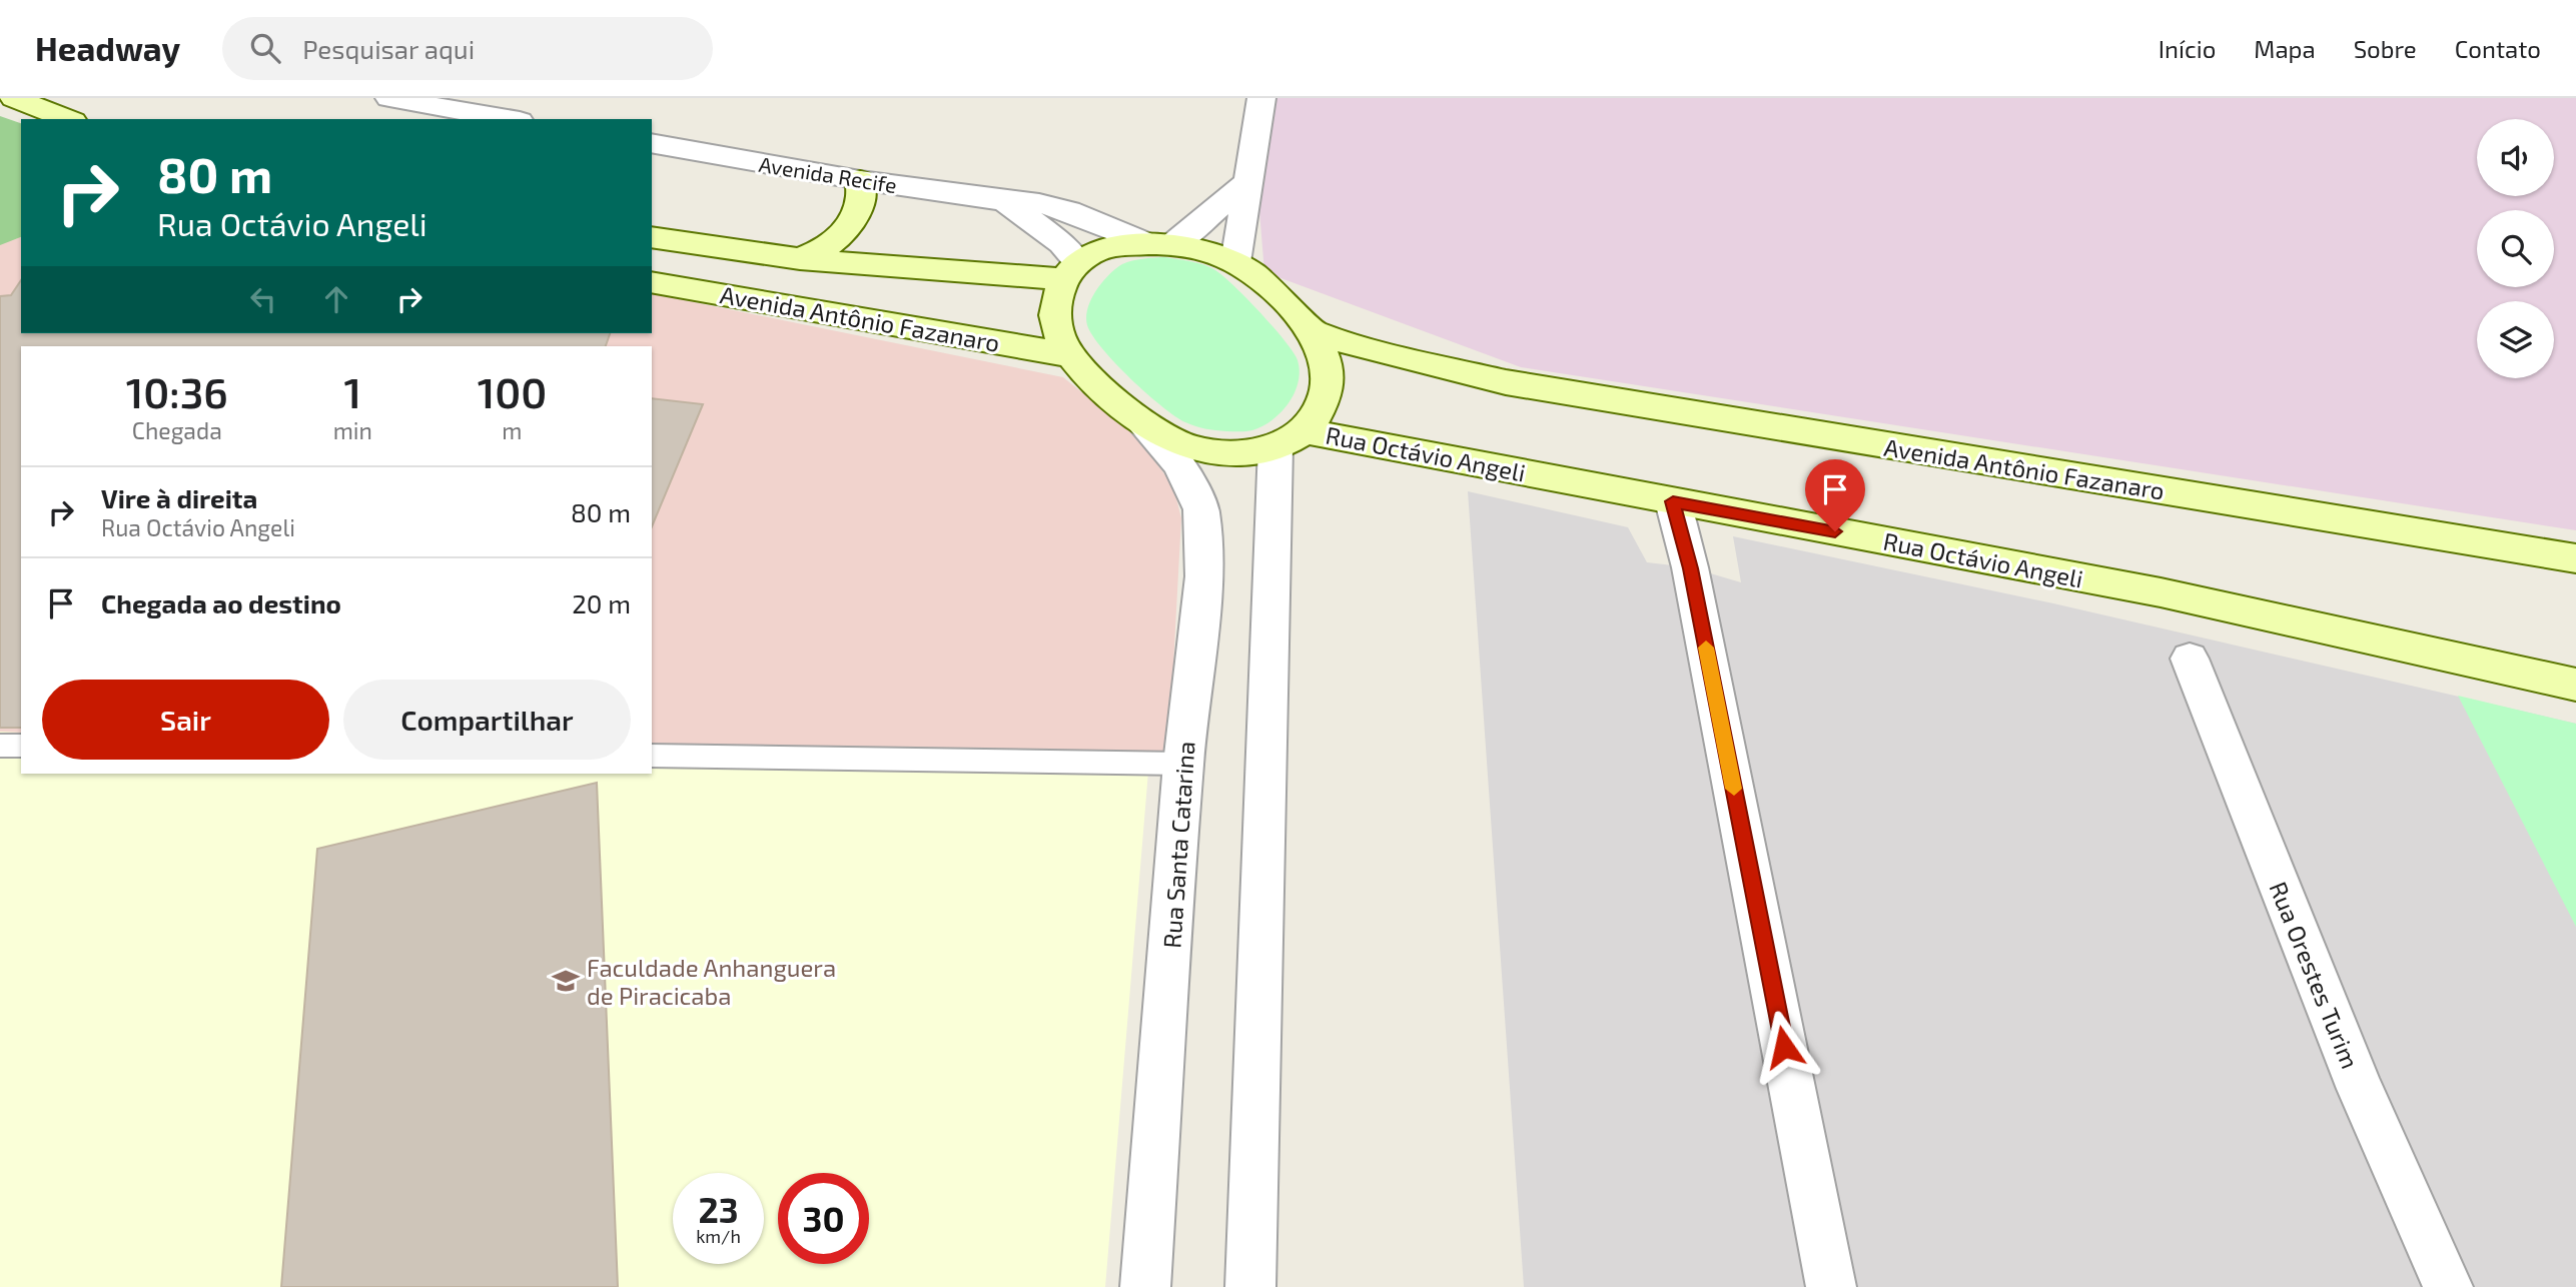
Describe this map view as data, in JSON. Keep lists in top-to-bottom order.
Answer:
{
  "streets": {
    "main road": ["Avenida Antônio Fazanaro", "Rua Octávio Angeli"],
    "street": ["Avenida Recife", "Rua Santa Catarina", "Rua Orestes Turim"]
  },
  "crossings": [
    ["Avenida Recife", "Avenida Antônio Fazanaro"],
    ["Avenida Recife", "Rua Octávio Angeli"],
    ["Avenida Recife", "Rua Santa Catarina"],
    ["Avenida Antônio Fazanaro", "Rua Octávio Angeli"],
    ["Avenida Antônio Fazanaro", "Rua Santa Catarina"],
    ["Rua Octávio Angeli", "Rua Santa Catarina"]
  ],
  "places": {
    "school or university": ["Faculdade Anhanguera de Piracicaba"]
  },
  "page": {
    "header": "Headway",
    "search": "Pesquisar aqui",
    "nav": [
      "Início",
      "Mapa",
      "Sobre",
      "Contato"
    ],
    "turn": ["80 m", "Rua Octávio Angeli"],
    "eta": [
      "10:36",
      "Chegada",
      "1",
      "min",
      "100",
      "m"
    ],
    "list": [
      {
        "name": "Vire à direita",
        "note": "Rua Octávio Angeli",
        "value": "80 m"
      },
      {
        "name": "Chegada ao destino",
        "value": "20 m"
      }
    ],
    "buttons": ["Sair", "Compartilhar"],
    "speed": "23 km/h",
    "limit": "30"
  }
}
